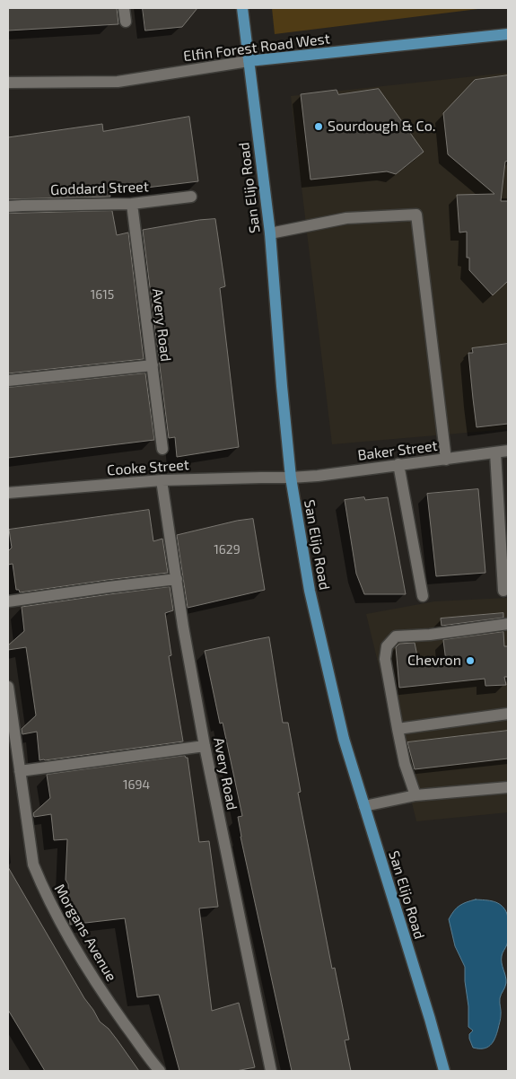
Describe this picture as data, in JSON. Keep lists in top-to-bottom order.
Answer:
{
  "streets": {
    "main road": ["Elfin Forest Road West", "San Elijo Road"],
    "street": [
      "Goddard Street",
      "Avery Road",
      "Baker Street",
      "Cooke Street",
      "Morgans Avenue"
    ]
  },
  "crossings": [
    ["Elfin Forest Road West", "San Elijo Road"],
    ["San Elijo Road", "Baker Street"],
    ["San Elijo Road", "Cooke Street"],
    ["Goddard Street", "Avery Road"],
    ["Avery Road", "Cooke Street"],
    ["Baker Street", "Cooke Street"]
  ],
  "places": ["Sourdough & Co.", "Chevron"],
  "house_numbers": ["1615", "1629", "1694"]
}
